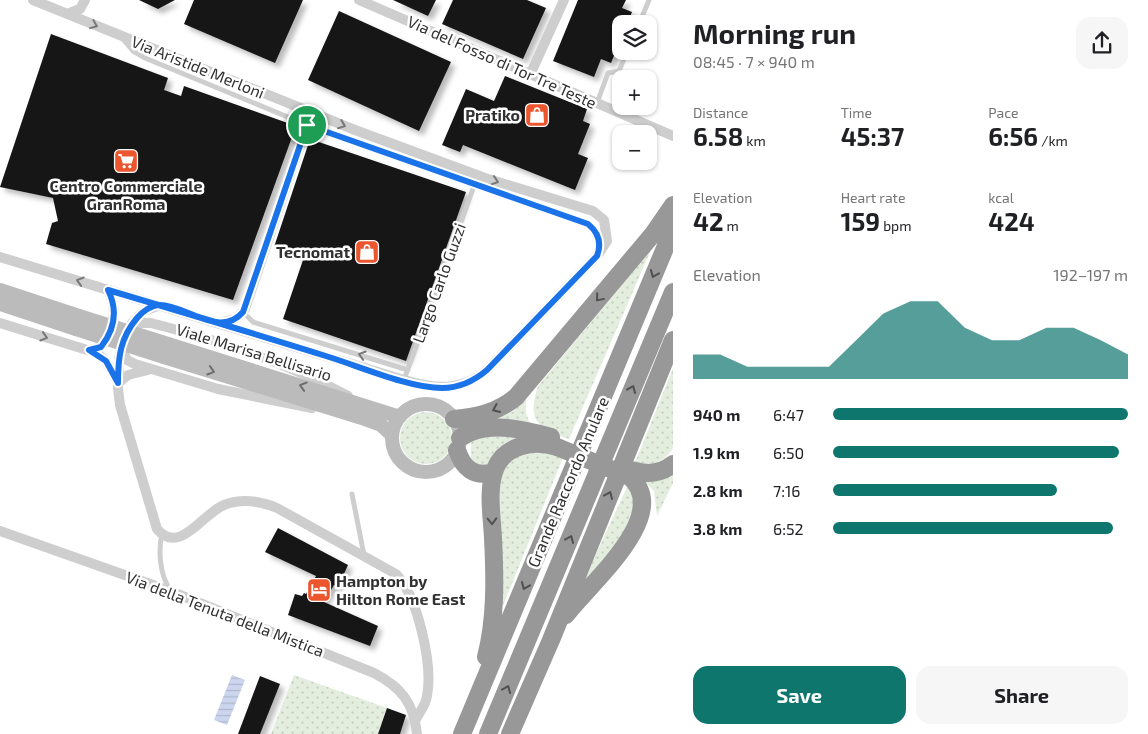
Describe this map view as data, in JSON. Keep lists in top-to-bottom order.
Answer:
{
  "streets": {
    "highway": ["Grande Raccordo Anulare"],
    "main road": ["Viale Marisa Bellisario"],
    "street": ["Via del Fosso di Tor Tre Teste", "Via Aristide Merloni", "Via della Tenuta della Mistica"],
    "lane": ["Largo Carlo Guzzi"]
  },
  "crossings": [
    ["Via Aristide Merloni", "Largo Carlo Guzzi"]
  ],
  "places": {
    "shop": ["Pratiko", "Tecnomat"],
    "supermarket": ["Centro Commerciale GranRoma"],
    "hotel": ["Hampton by Hilton Rome East"]
  },
  "page": {
    "heading": ["Morning run", "08:45 · 7 × 940 m"],
    "map_buttons": ["+", "−"],
    "stats": [
      ["Distance", "6.58 km"],
      ["Time", "45:37"],
      ["Pace", "6:56 /km"],
      ["Elevation", "42 m"],
      ["Heart rate", "159 bpm"],
      ["kcal", "424"]
    ],
    "chart": ["Elevation", "192–197 m"],
    "list": [
      {
        "name": "940 m",
        "note": "6:47"
      },
      {
        "name": "1.9 km",
        "note": "6:50"
      },
      {
        "name": "2.8 km",
        "note": "7:16"
      },
      {
        "name": "3.8 km",
        "note": "6:52"
      }
    ],
    "buttons": ["Save", "Share"]
  }
}
